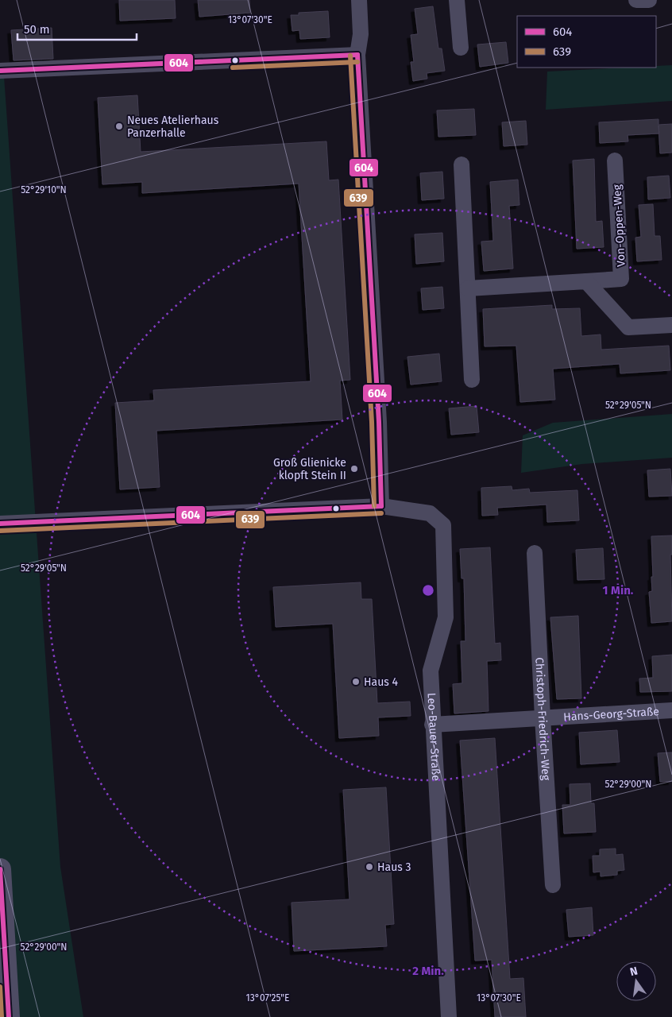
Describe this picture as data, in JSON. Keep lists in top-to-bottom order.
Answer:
{
  "streets": {
    "street": [
      "Von-Oppen-Weg",
      "Hans-Georg-Straße",
      "Christoph-Friedrich-Weg",
      "Leo-Bauer-Straße"
    ]
  },
  "crossings": [
    ["Hans-Georg-Straße", "Christoph-Friedrich-Weg"],
    ["Hans-Georg-Straße", "Leo-Bauer-Straße"]
  ],
  "places": [
    "Neues Atelierhaus Panzerhalle",
    "Groß Glienicke klopft Stein II",
    "Haus 4",
    "Haus 3"
  ],
  "lines": ["transit line 604", "transit line 639"],
  "legend": ["604", "639"],
  "scale_bar": "50 m",
  "north": "top",
  "coordinates": [
    "13°07'30\"E",
    "52°29'10\"N",
    "52°29'05\"N",
    "52°29'00\"N",
    "13°07'25\"E"
  ],
  "rings": ["1 Min.", "2 Min."]
}
